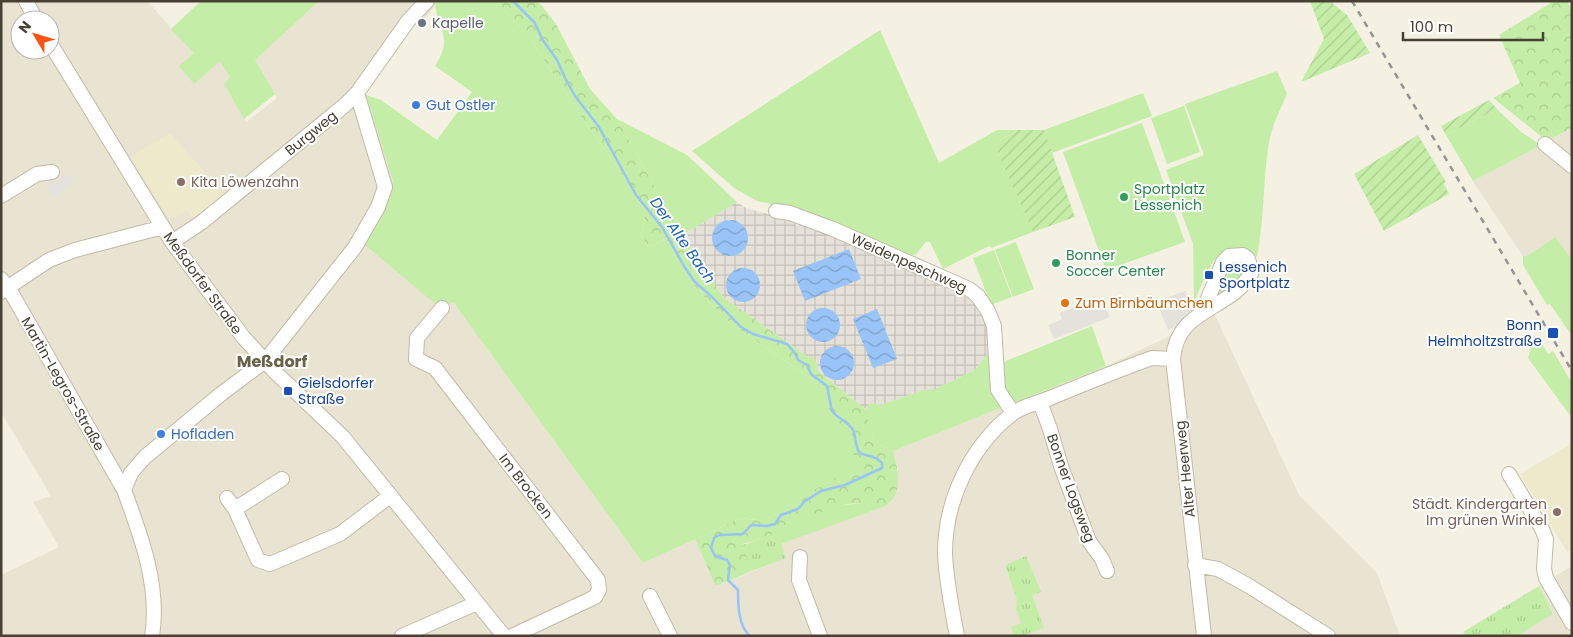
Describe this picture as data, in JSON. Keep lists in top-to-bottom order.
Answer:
{
  "streets": {
    "street": [
      "Burgweg",
      "Weidenpeschweg",
      "Meßdorfer Straße",
      "Martin-Legros-Straße",
      "Alter Heerweg",
      "Im Brocken",
      "Bonner Logsweg"
    ]
  },
  "crossings": [
    ["Burgweg", "Meßdorfer Straße"]
  ],
  "districts": ["Meßdorf"],
  "water": ["Der Alte Bach"],
  "places": {
    "other": [
      "Kapelle",
      "Gut Ostler",
      "Kita Löwenzahn",
      "Sportplatz Lessenich",
      "Bonner Soccer Center",
      "Zum Birnbäumchen",
      "Hofladen",
      "Städt. Kindergarten Im grünen Winkel"
    ],
    "transit": ["Lessenich Sportplatz", "Bonn Helmholtzstraße", "Gielsdorfer Straße"]
  },
  "scale_bar": "100 m",
  "north": "top left"
}
